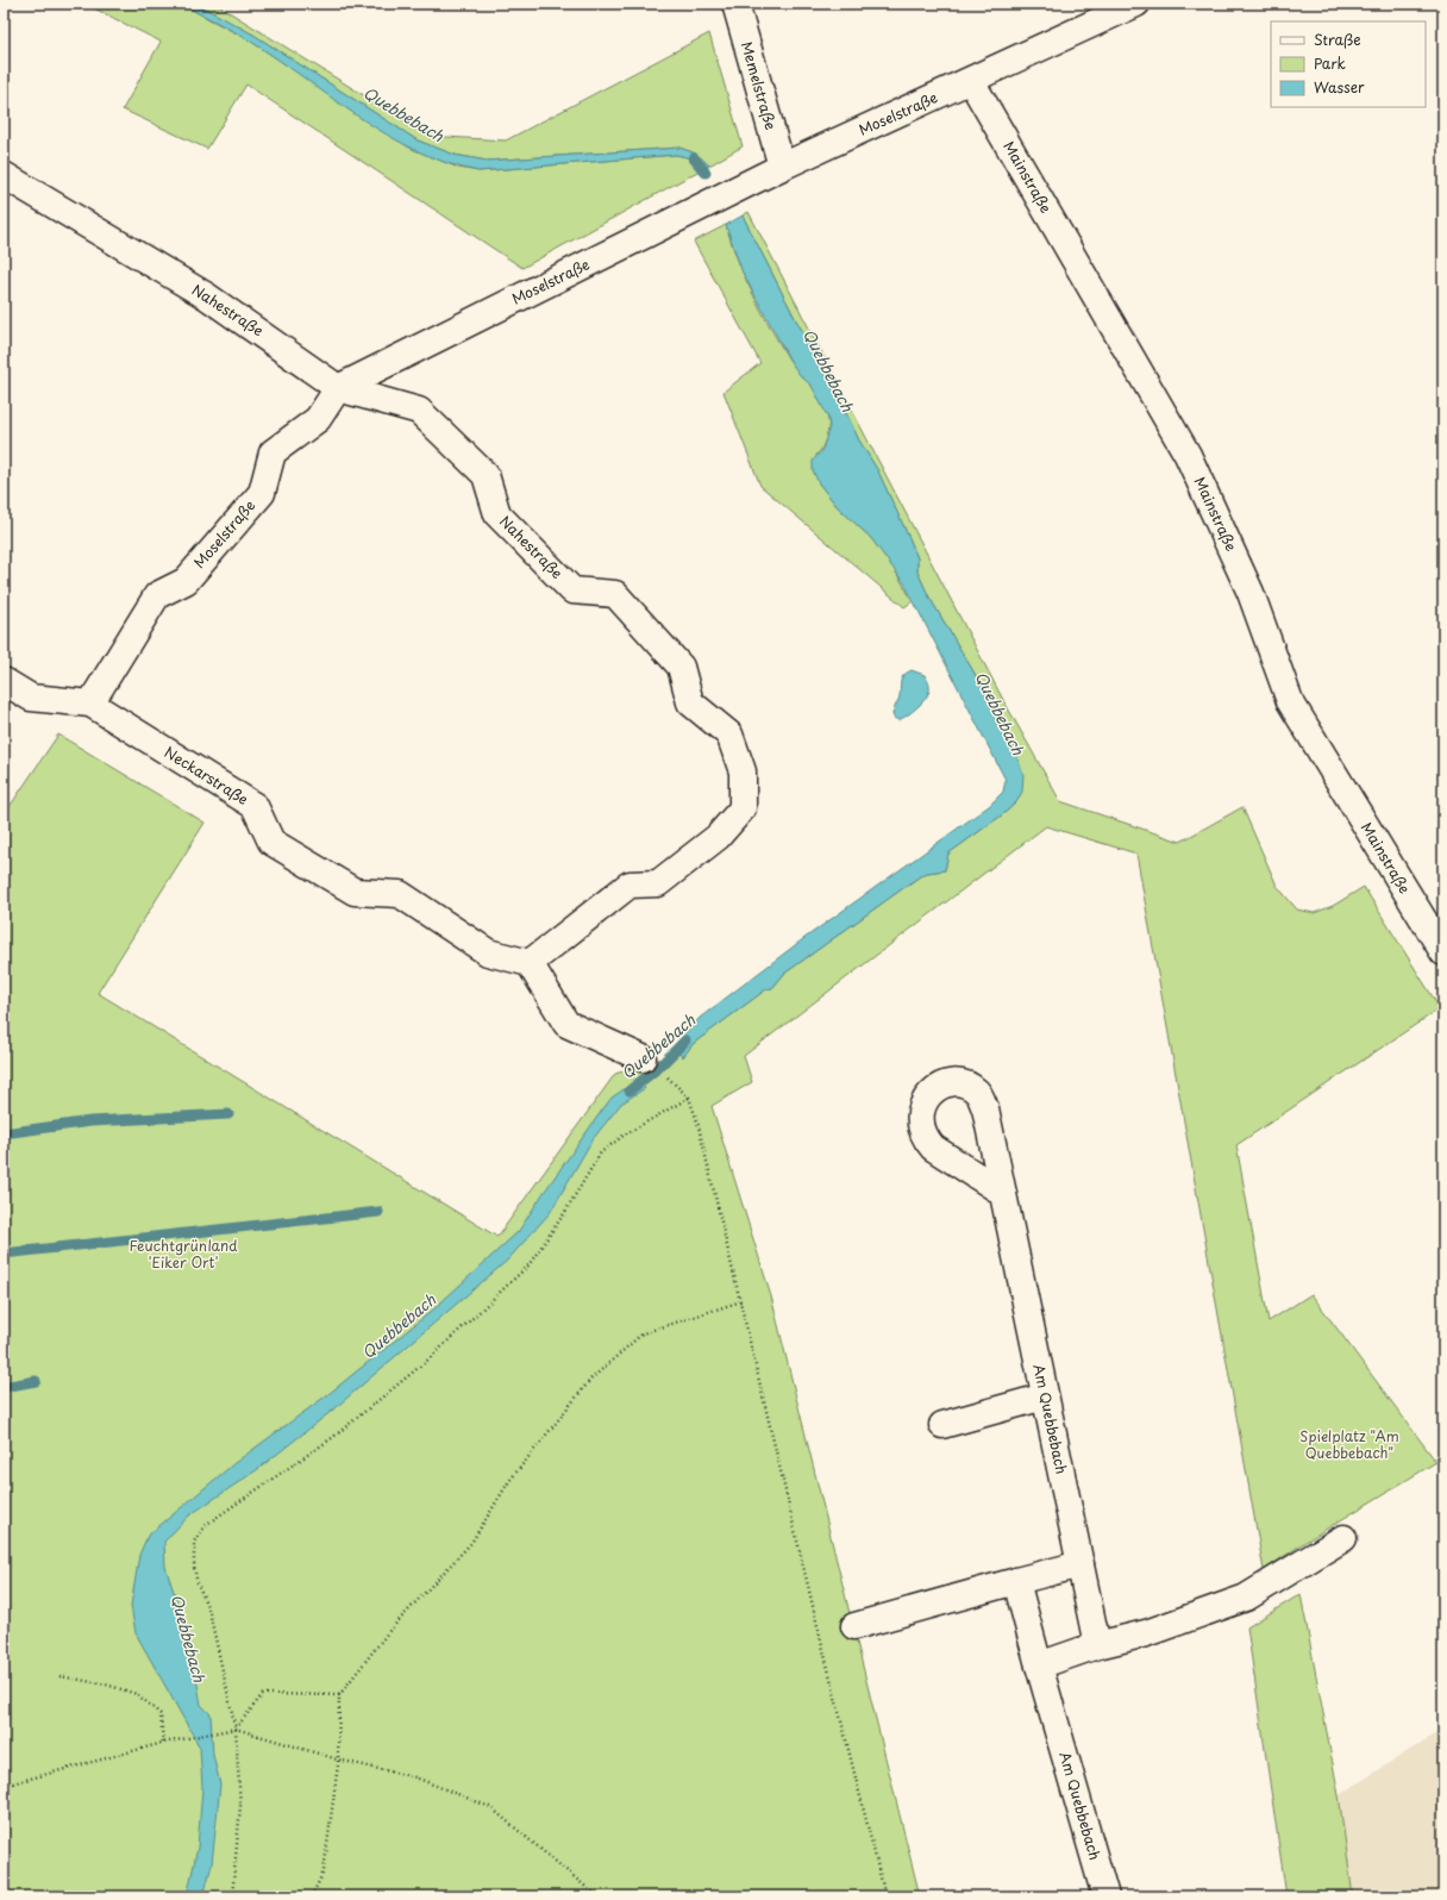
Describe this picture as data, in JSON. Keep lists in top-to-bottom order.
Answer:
{
  "streets": {
    "street": [
      "Memelstraße",
      "Moselstraße",
      "Mainstraße",
      "Nahestraße",
      "Neckarstraße",
      "Am Quebbebach"
    ]
  },
  "crossings": [
    ["Memelstraße", "Moselstraße"],
    ["Moselstraße", "Mainstraße"],
    ["Moselstraße", "Nahestraße"],
    ["Moselstraße", "Neckarstraße"],
    ["Nahestraße", "Neckarstraße"]
  ],
  "water": ["Quebbebach"],
  "parks": ["Feuchtgrünland 'Eiker Ort'", "Spielplatz \"Am Quebbebach\""],
  "legend": ["Straße", "Park", "Wasser"]
}
